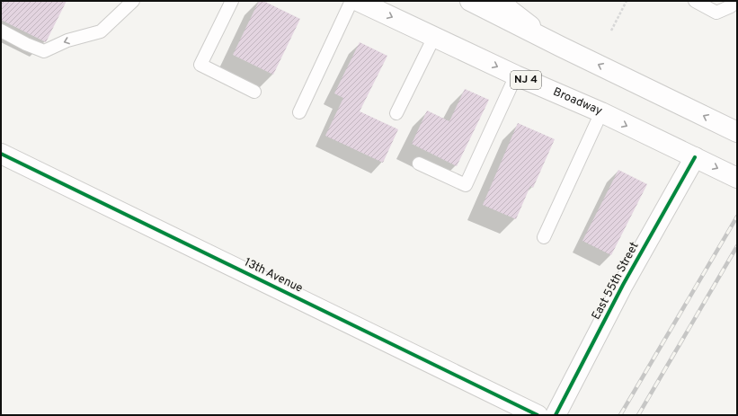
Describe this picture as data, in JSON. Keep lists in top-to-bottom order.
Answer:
{
  "streets": {
    "street": [
      "NJ 4",
      "Broadway",
      "13th Avenue",
      "East 55th Street"
    ]
  },
  "crossings": [
    ["Broadway", "East 55th Street"]
  ]
}
